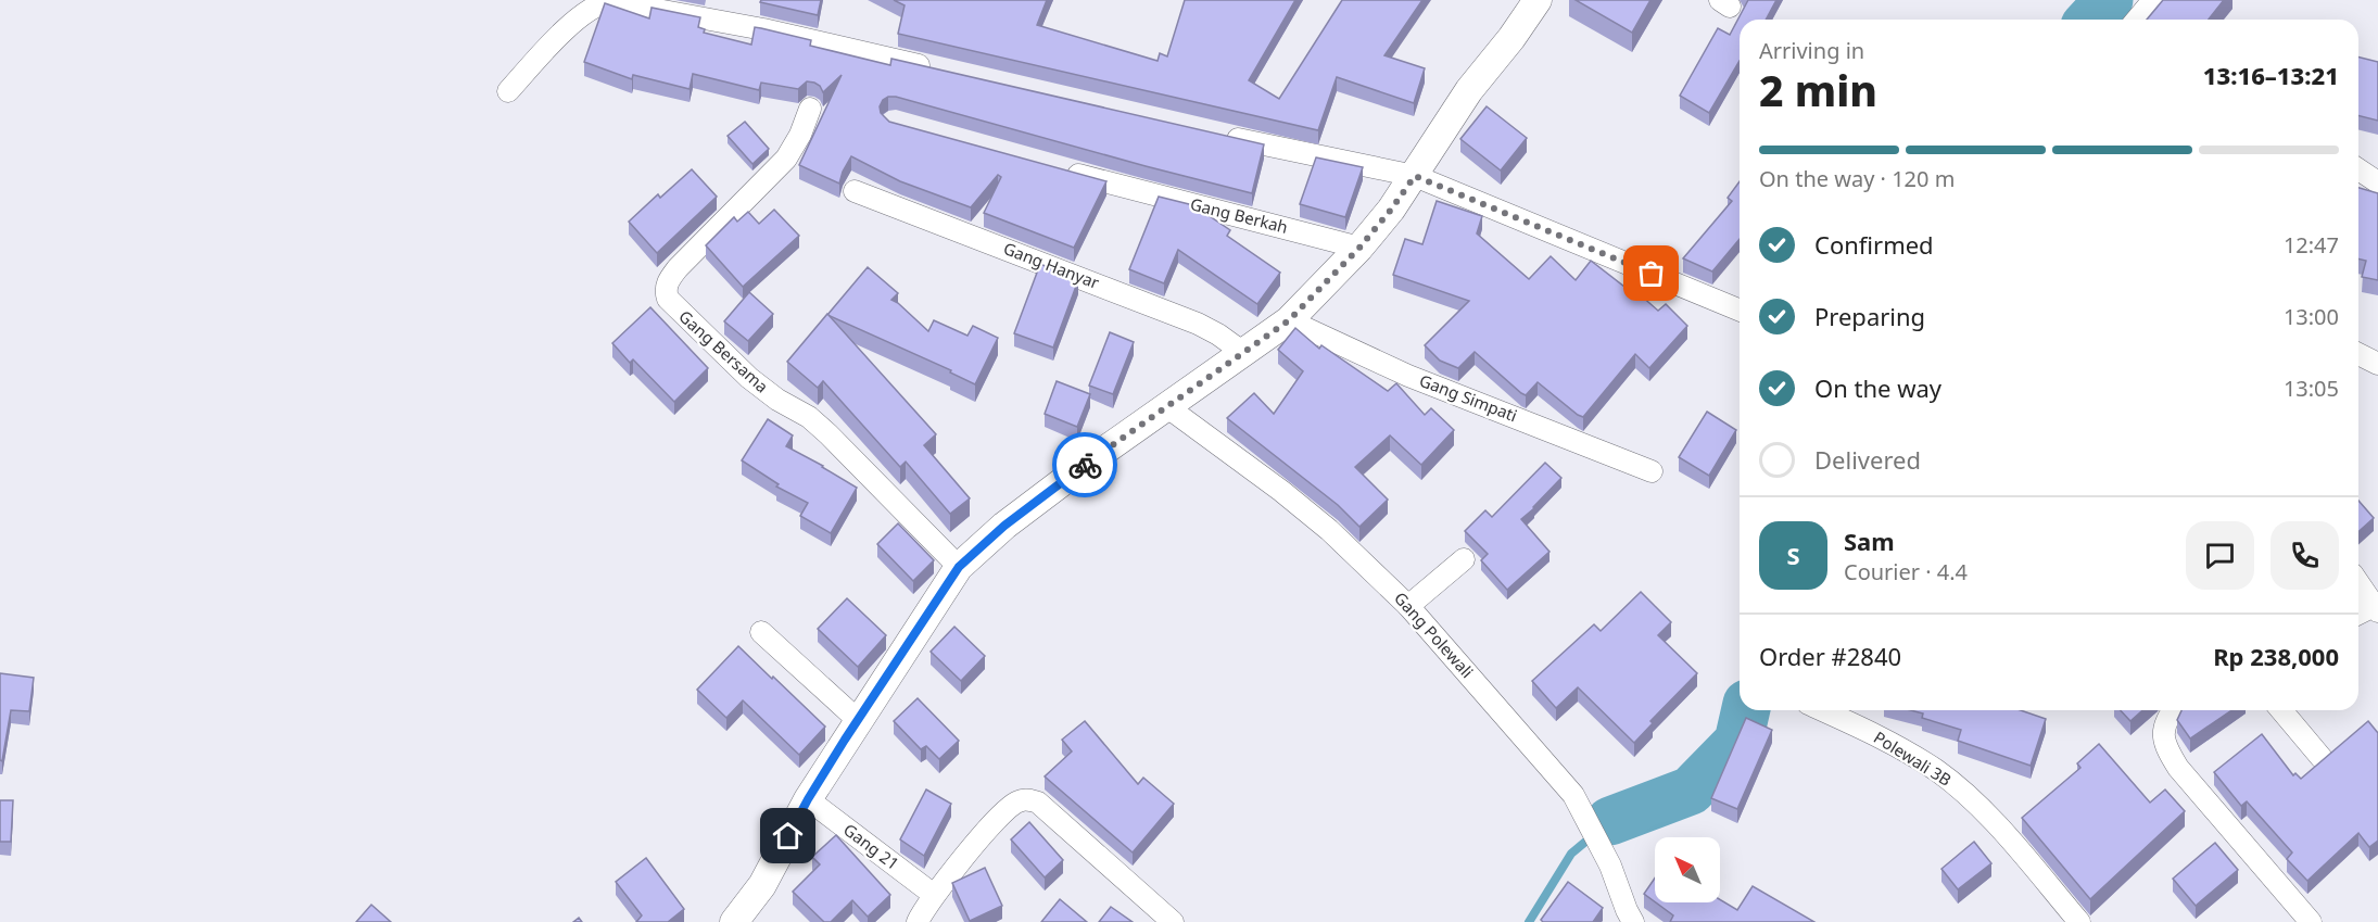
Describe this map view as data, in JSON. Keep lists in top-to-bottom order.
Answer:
{
  "streets": {
    "street": [
      "Gang Berkah",
      "Gang Hanyar",
      "Gang Bersama",
      "Gang Simpati",
      "Gang Polewali",
      "Polewali 3B",
      "Gang 21"
    ]
  },
  "north": "top left",
  "page": {
    "heading": ["2 min", "Arriving in", "13:16–13:21"],
    "panel": [
      "Sam",
      "Courier · 4.4",
      "Order #2840",
      "Rp 238,000"
    ],
    "bar": "On the way · 120 m",
    "list": [
      ["Confirmed", "12:47"],
      ["Preparing", "13:00"],
      ["On the way", "13:05"],
      "Delivered"
    ],
    "round": "S"
  }
}
